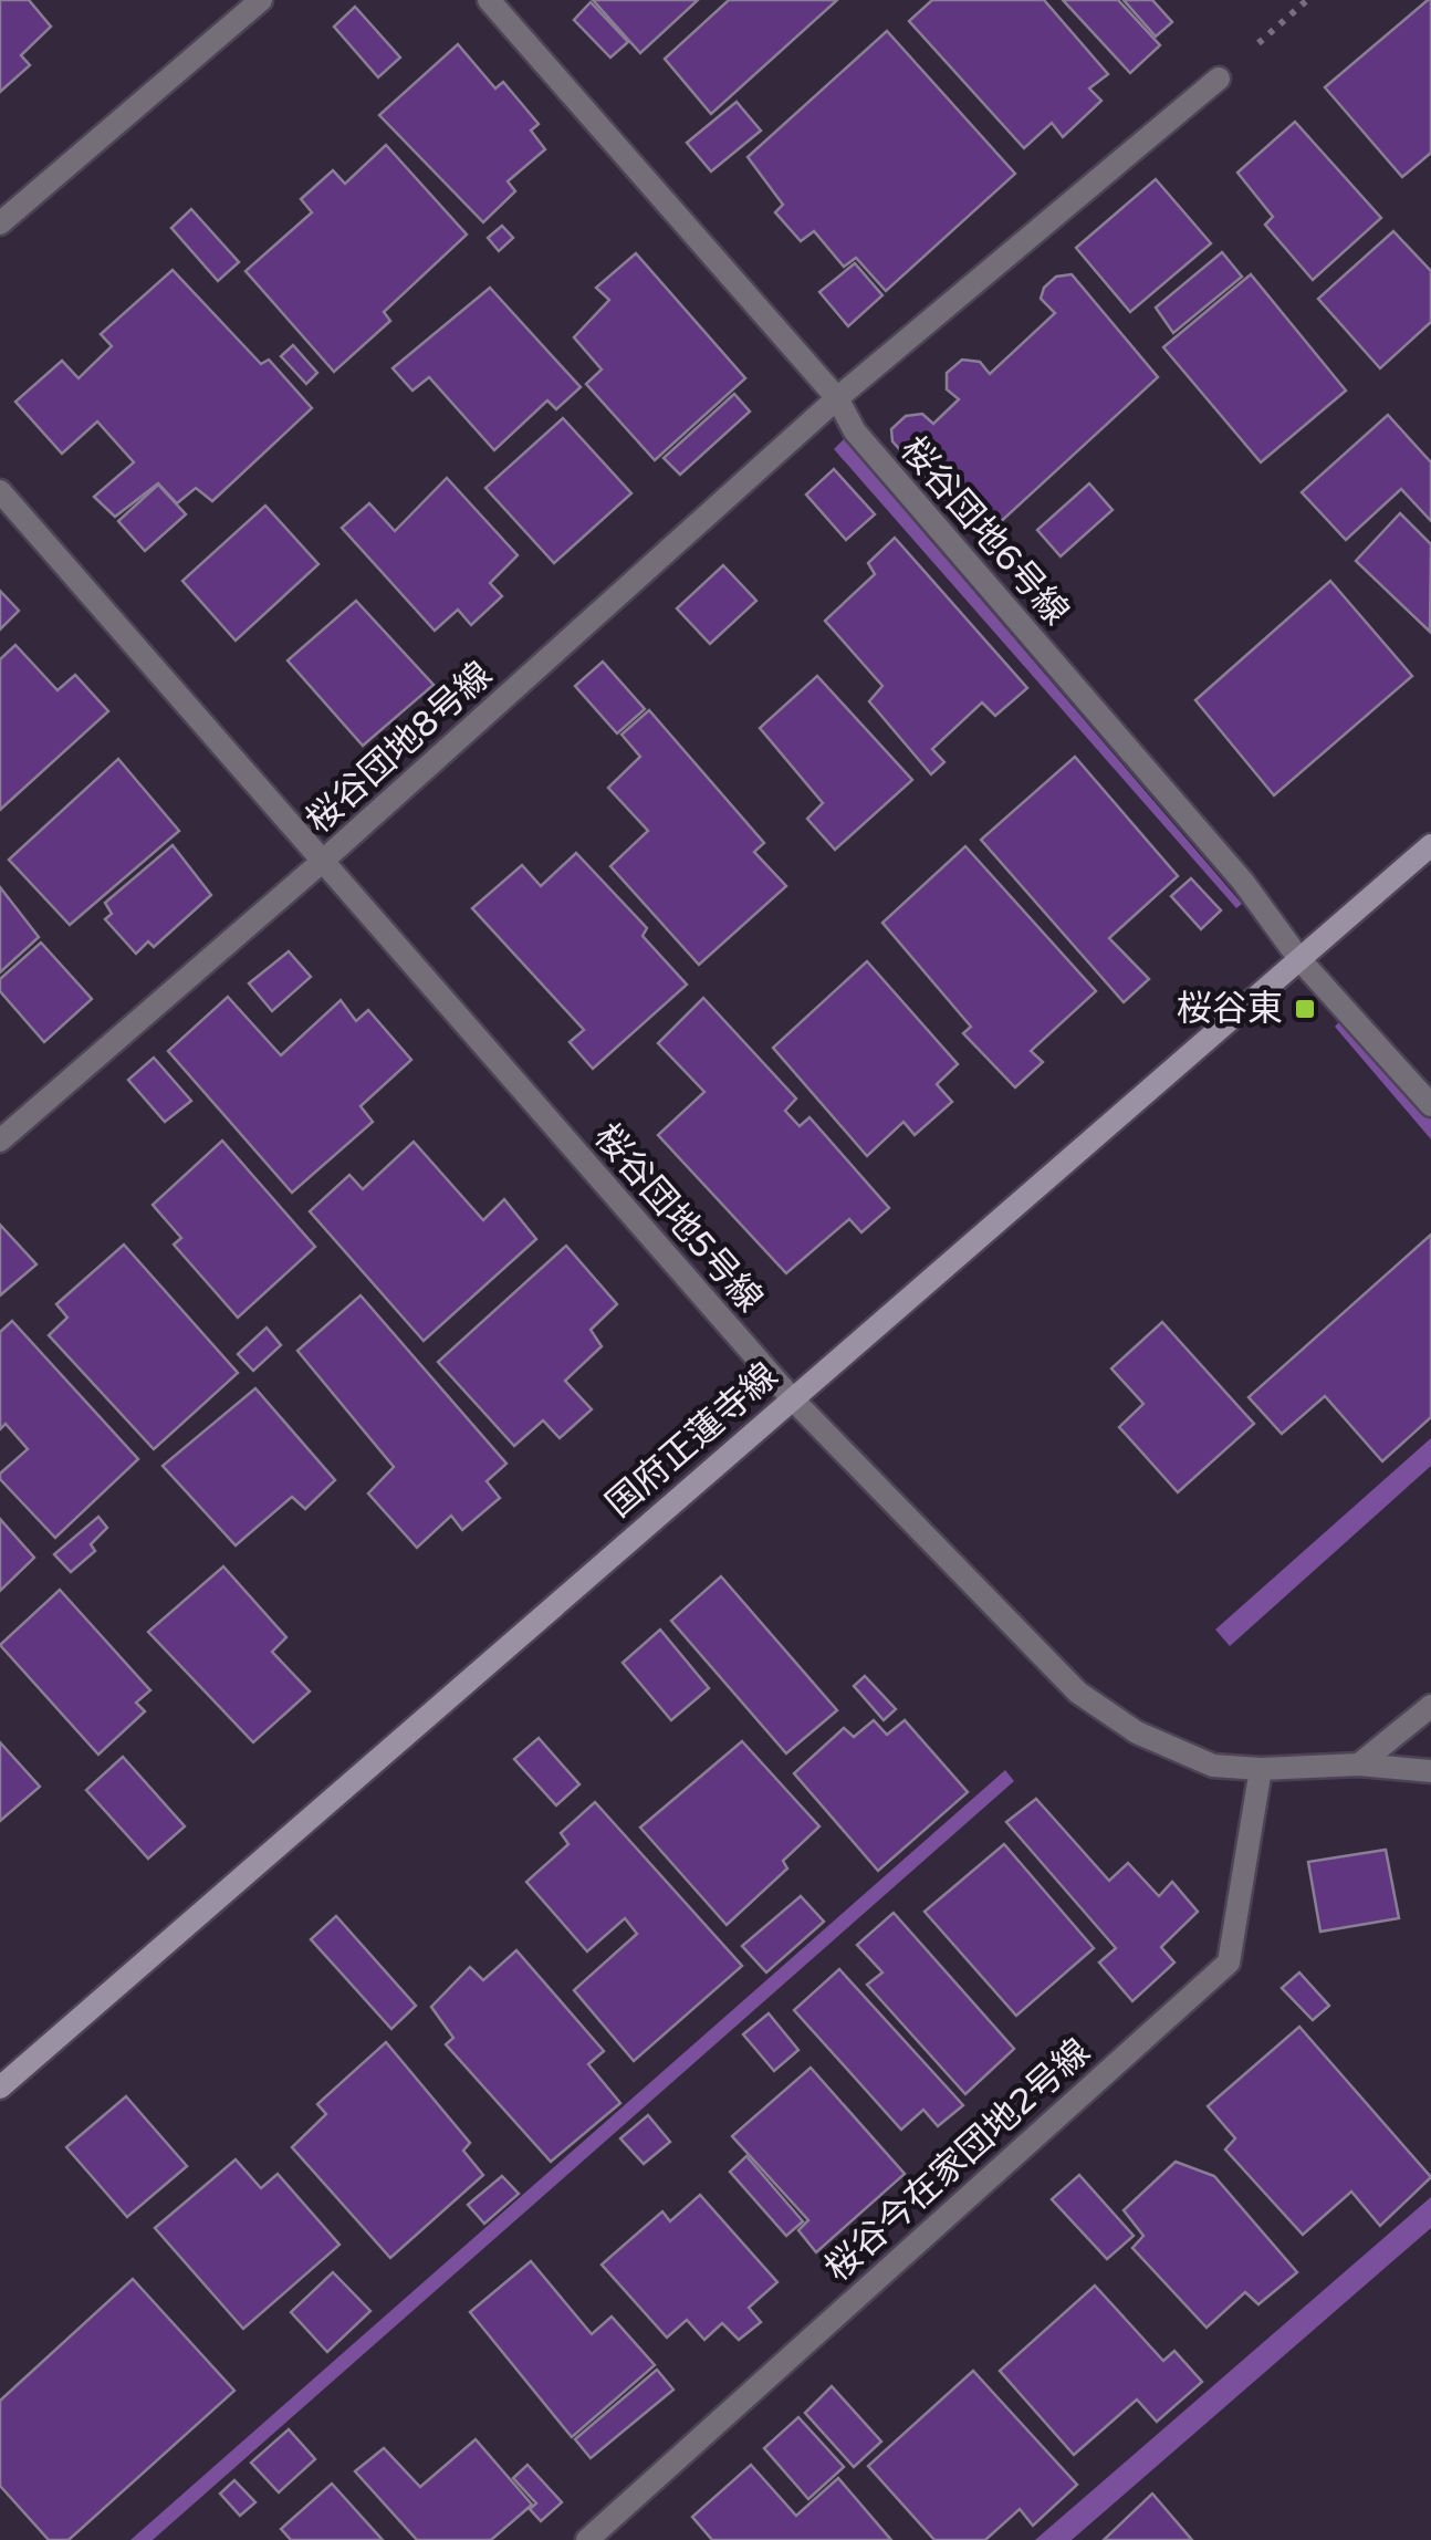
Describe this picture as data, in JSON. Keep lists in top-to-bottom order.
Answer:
{
  "streets": {
    "main road": ["国府正蓮寺線"],
    "street": [
      "桜谷団地6号線",
      "桜谷団地8号線",
      "桜谷団地5号線",
      "桜谷今在家団地2号線"
    ]
  },
  "crossings": [
    ["桜谷団地6号線", "桜谷団地8号線"],
    ["桜谷団地6号線", "国府正蓮寺線"],
    ["桜谷団地8号線", "桜谷団地5号線"],
    ["桜谷団地5号線", "国府正蓮寺線"],
    ["桜谷団地5号線", "桜谷今在家団地2号線"]
  ],
  "places": {
    "transit": ["桜谷東"]
  }
}
